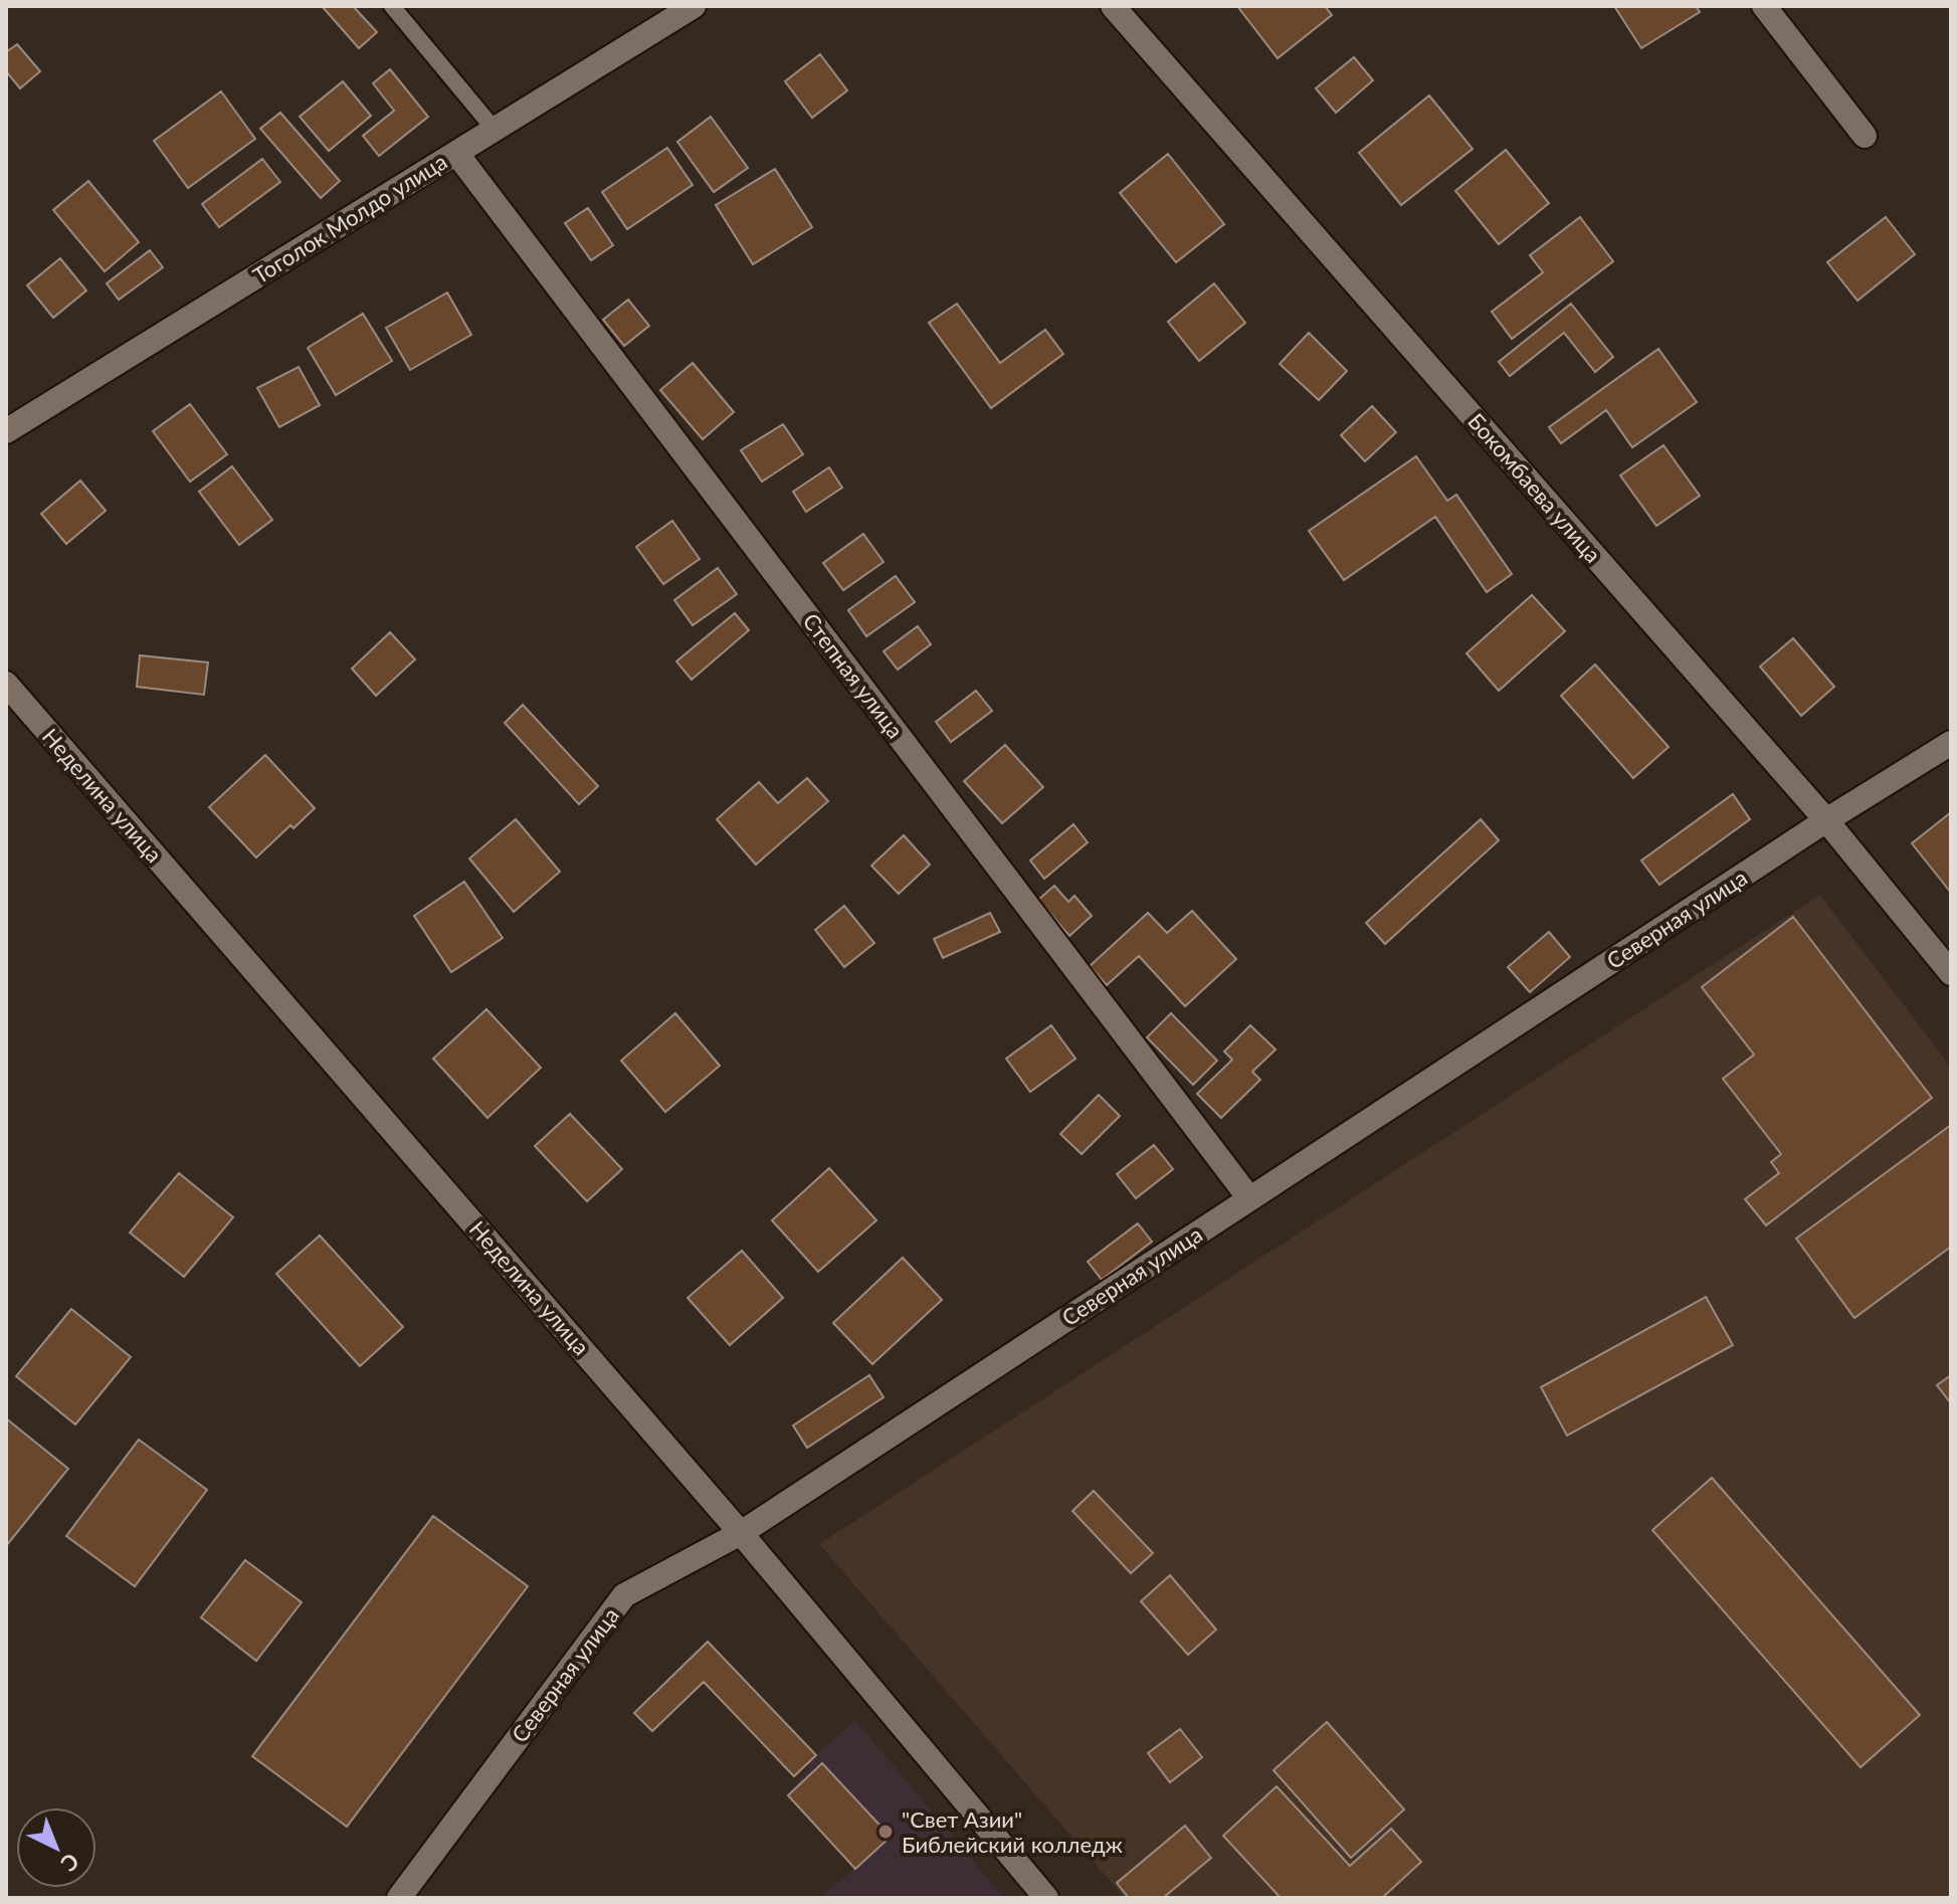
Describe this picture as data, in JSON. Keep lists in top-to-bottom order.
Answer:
{
  "streets": {
    "street": [
      "Тоголок Молдо улица",
      "Бокомбаева улица",
      "Степная улица",
      "Неделина улица",
      "Северная улица"
    ]
  },
  "crossings": [
    ["Тоголок Молдо улица", "Степная улица"],
    ["Бокомбаева улица", "Северная улица"],
    ["Степная улица", "Северная улица"],
    ["Неделина улица", "Северная улица"]
  ],
  "places": ["\"Свет Азии\" Библейский колледж"],
  "north": "bottom right"
}
